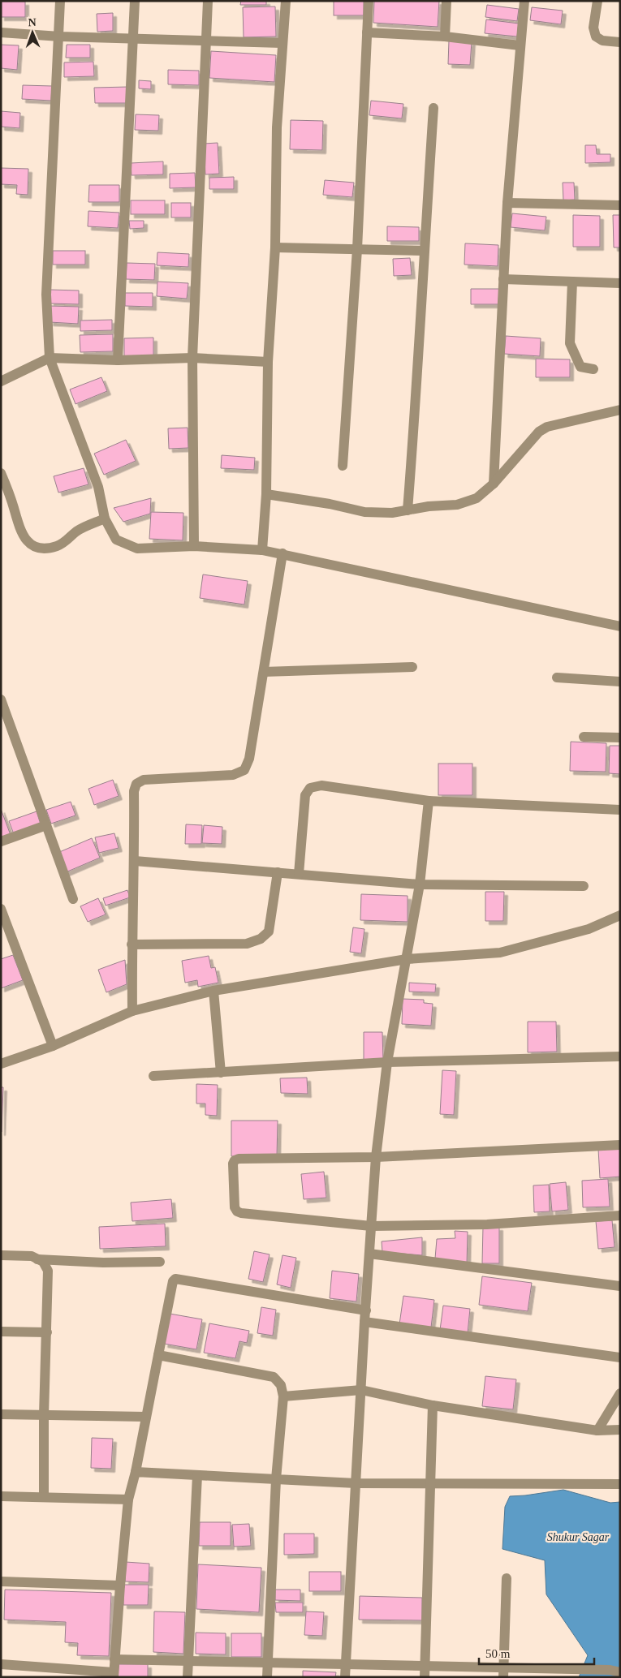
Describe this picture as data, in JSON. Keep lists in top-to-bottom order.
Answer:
{
  "water": ["Shukur Sagar"],
  "scale_bar": "50 m",
  "north": "top"
}
